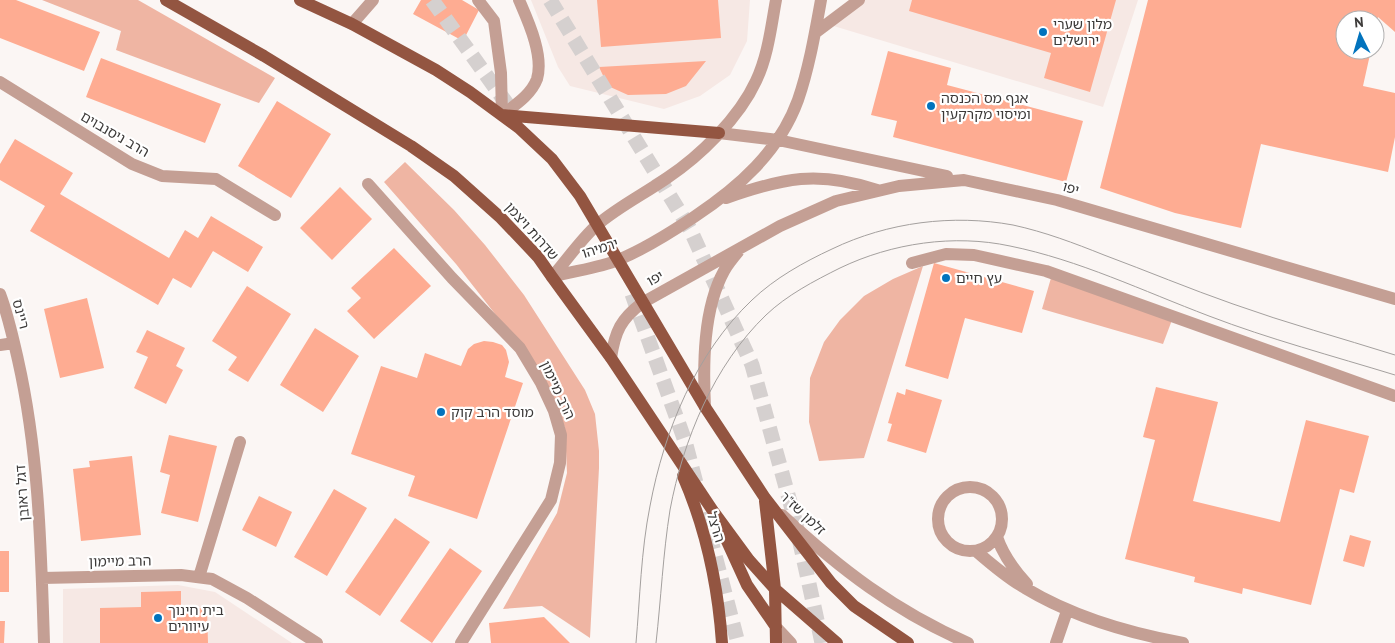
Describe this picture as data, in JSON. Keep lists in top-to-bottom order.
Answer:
{
  "streets": {
    "main road": ["שדרות ויצמן", "זלמן שז\"ר", "הרצל"],
    "street": [
      "הרב ניסנבוים",
      "יפו",
      "ירמיהו",
      "ריינס",
      "הרב מיימון",
      "דגל ראובן"
    ]
  },
  "crossings": [
    ["יפו", "שדרות ויצמן"],
    ["שדרות ויצמן", "ירמיהו"],
    ["שדרות ויצמן", "הרצל"],
    ["ריינס", "דגל ראובן"],
    ["הרב מיימון", "דגל ראובן"]
  ],
  "places": [
    "מלון שערי ירושלים",
    "אגף מס הכנסה ומיסוי מקרקעין",
    "עץ חיים",
    "מוסד הרב קוק",
    "בית חינוך עיוורים"
  ],
  "north": "top"
}
